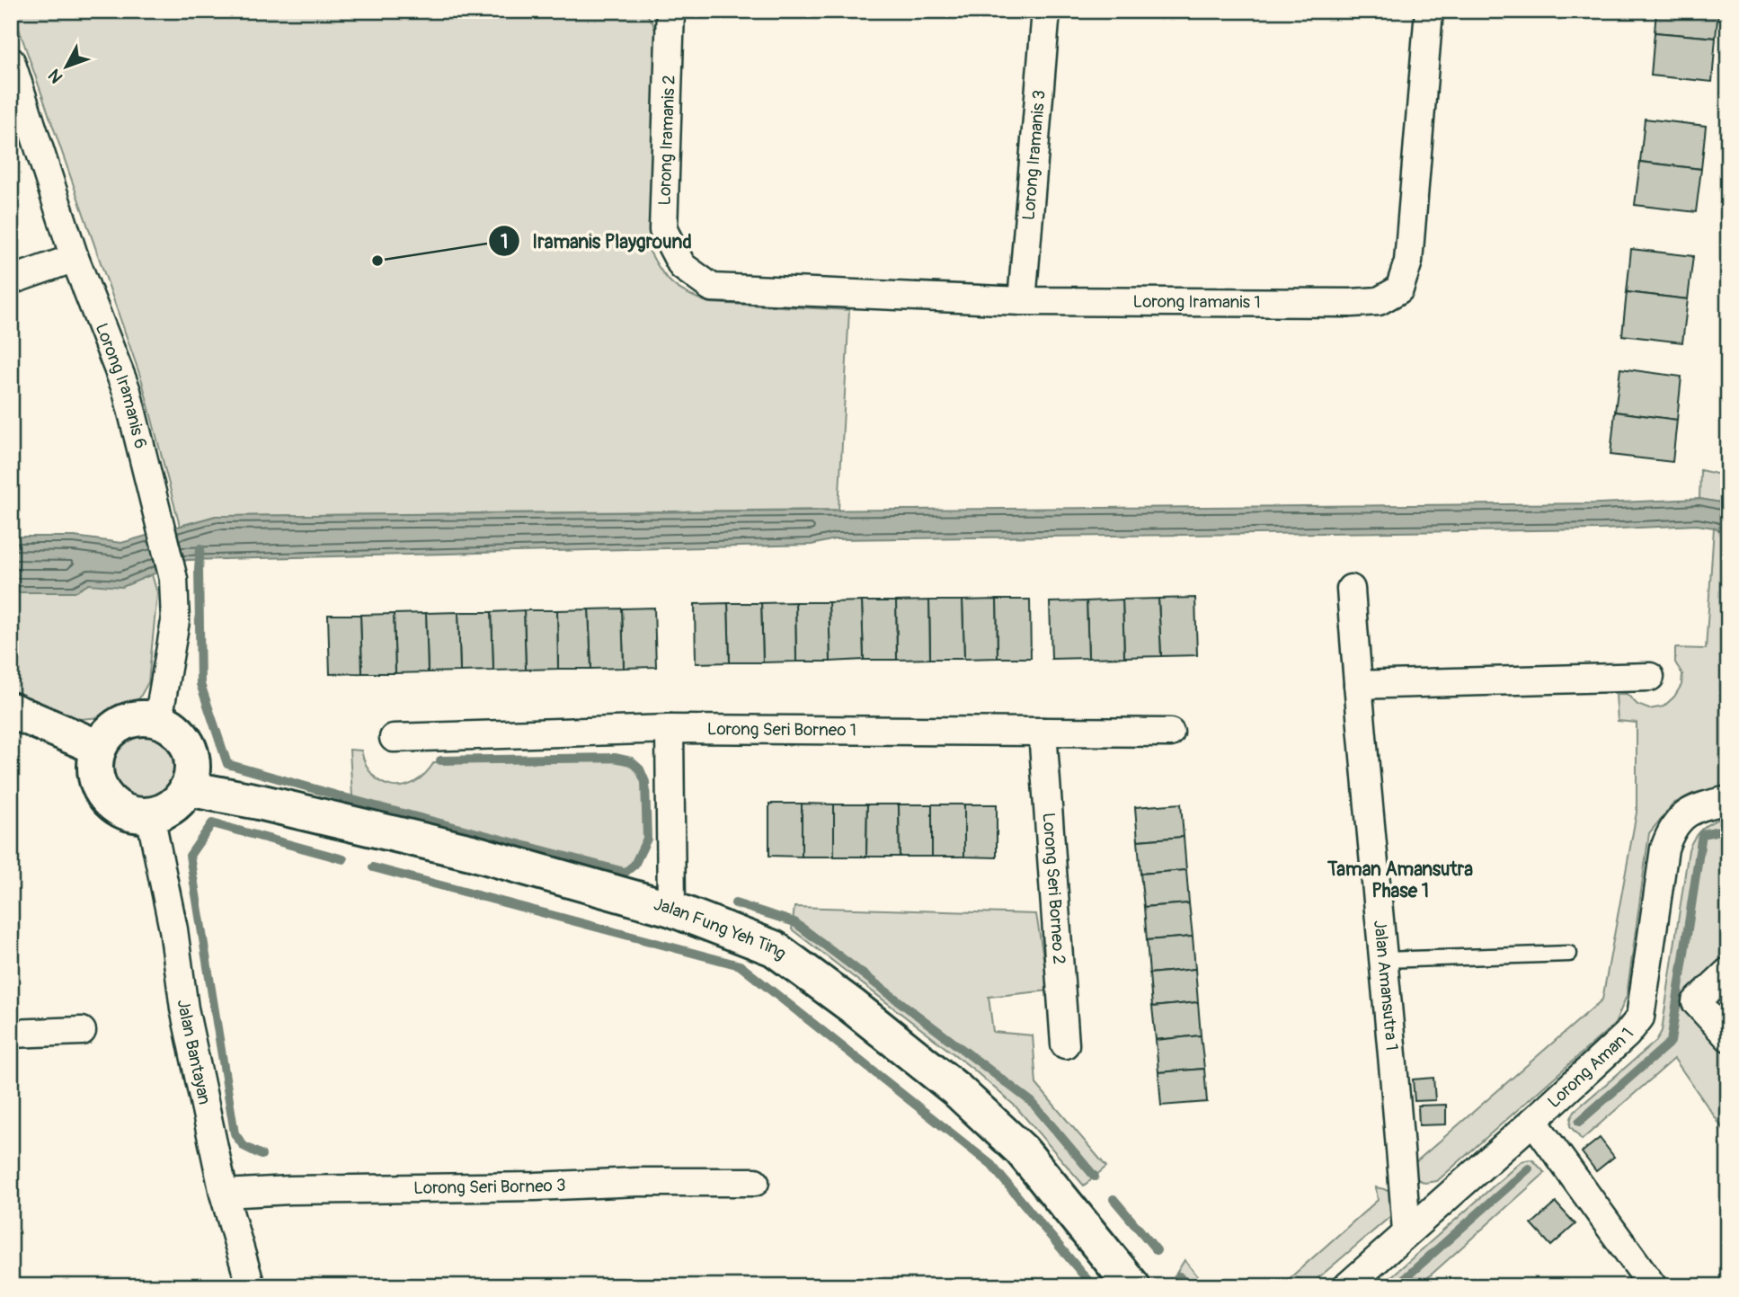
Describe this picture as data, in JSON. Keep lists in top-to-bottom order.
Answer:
{
  "streets": {
    "street": [
      "Lorong Iramanis 2",
      "Lorong Iramanis 3",
      "Lorong Iramanis 1",
      "Lorong Iramanis 6",
      "Lorong Seri Borneo 1",
      "Lorong Seri Borneo 2",
      "Jalan Fung Yeh Ting",
      "Jalan Amansutra 1",
      "Jalan Bantayan",
      "Lorong Aman 1",
      "Lorong Seri Borneo 3"
    ]
  },
  "crossings": [
    ["Lorong Iramanis 2", "Lorong Iramanis 1"],
    ["Lorong Iramanis 3", "Lorong Iramanis 1"],
    ["Lorong Iramanis 6", "Jalan Fung Yeh Ting"],
    ["Lorong Iramanis 6", "Jalan Bantayan"],
    ["Lorong Seri Borneo 1", "Lorong Seri Borneo 2"],
    ["Jalan Fung Yeh Ting", "Jalan Bantayan"],
    ["Jalan Amansutra 1", "Lorong Aman 1"],
    ["Jalan Bantayan", "Lorong Seri Borneo 3"]
  ],
  "districts": ["Taman Amansutra Phase 1"],
  "places": ["Iramanis Playground"],
  "north": "bottom left"
}
